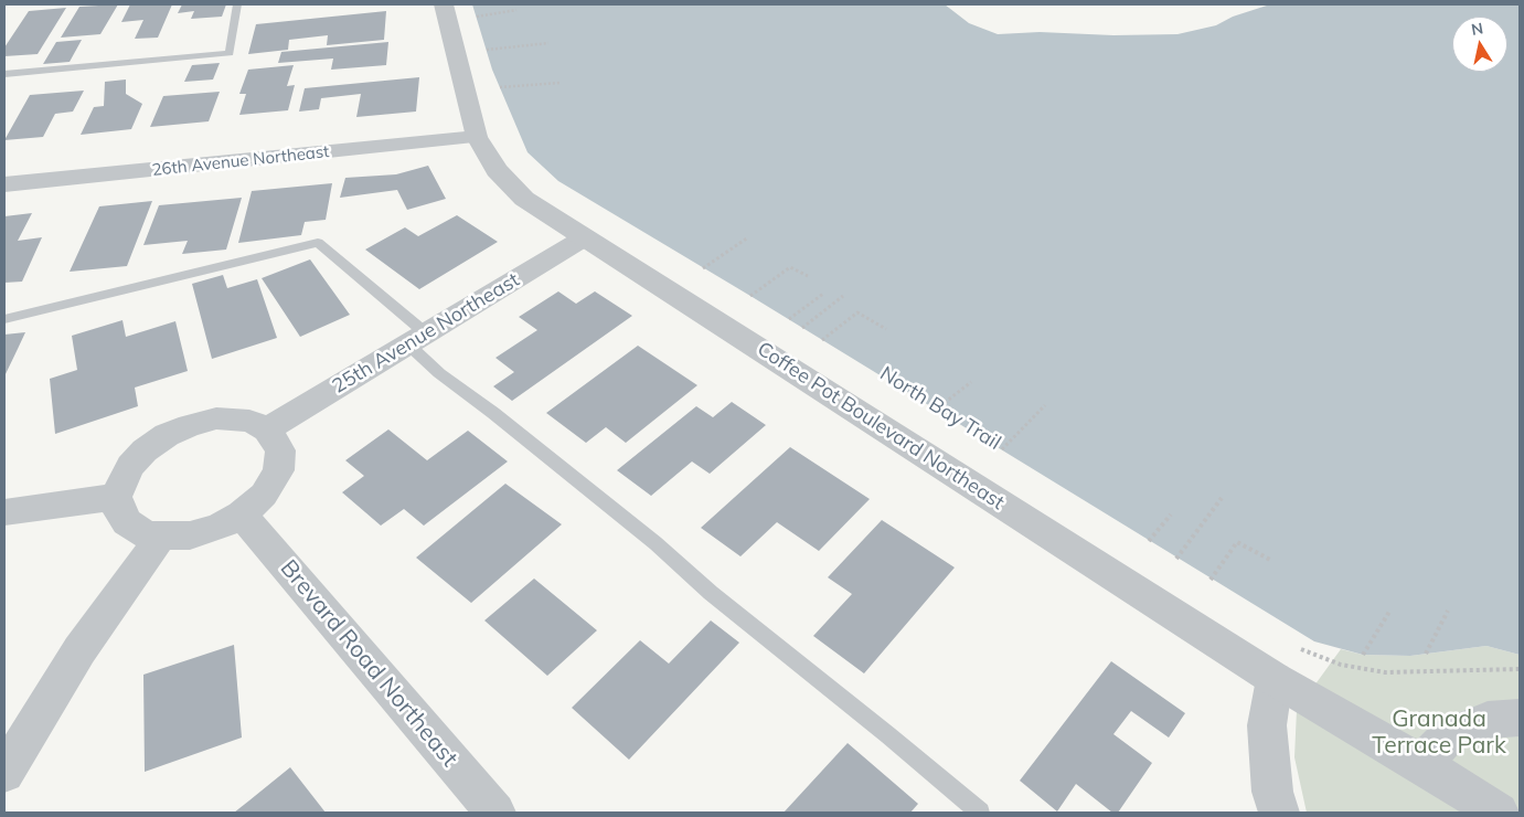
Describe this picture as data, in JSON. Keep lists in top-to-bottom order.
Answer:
{
  "streets": {
    "street": [
      "26th Avenue Northeast",
      "25th Avenue Northeast",
      "Coffee Pot Boulevard Northeast",
      "Brevard Road Northeast"
    ]
  },
  "crossings": [
    ["26th Avenue Northeast", "Coffee Pot Boulevard Northeast"],
    ["25th Avenue Northeast", "Coffee Pot Boulevard Northeast"],
    ["25th Avenue Northeast", "Brevard Road Northeast"]
  ],
  "parks": ["Granada Terrace Park"],
  "north": "top"
}
